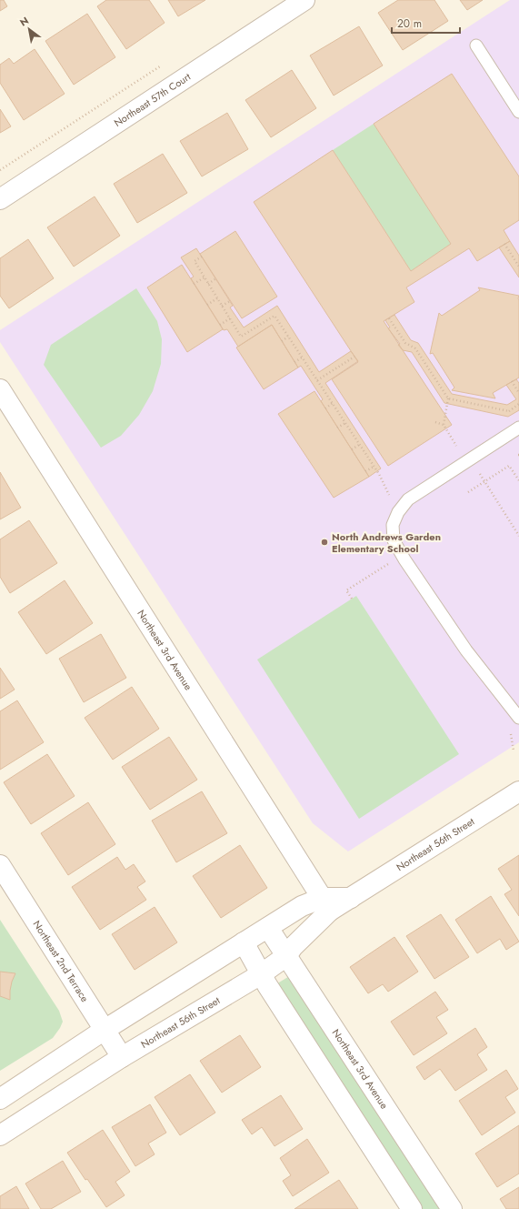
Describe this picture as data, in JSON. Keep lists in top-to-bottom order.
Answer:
{
  "streets": {
    "street": [
      "Northeast 57th Court",
      "Northeast 3rd Avenue",
      "Northeast 56th Street",
      "Northeast 2nd Terrace"
    ]
  },
  "crossings": [
    ["Northeast 3rd Avenue", "Northeast 56th Street"],
    ["Northeast 56th Street", "Northeast 2nd Terrace"]
  ],
  "places": ["North Andrews Garden Elementary School"],
  "scale_bar": "20 m",
  "north": "top left"
}
